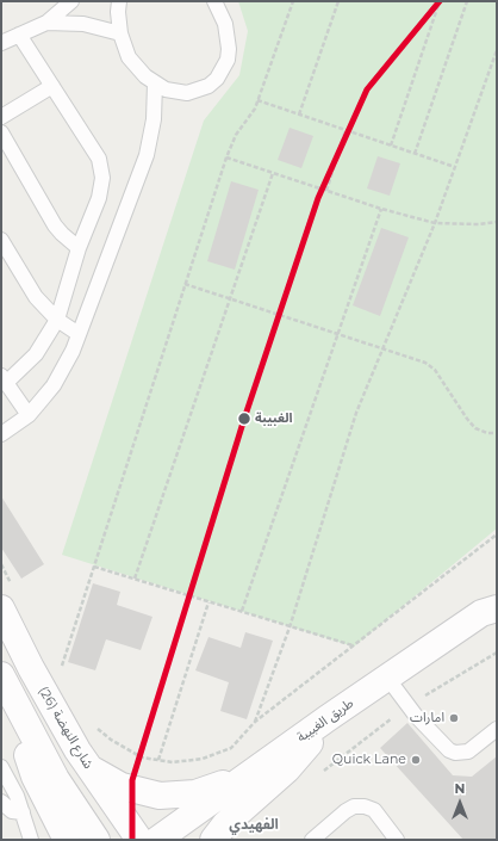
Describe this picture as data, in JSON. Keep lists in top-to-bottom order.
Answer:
{
  "streets": {
    "street": ["طريق الغبيبة", "شارع النهضة (26)"]
  },
  "districts": ["الفهيدي"],
  "places": ["الغبيبة", "امارات", "Quick Lane"],
  "north": "top"
}
